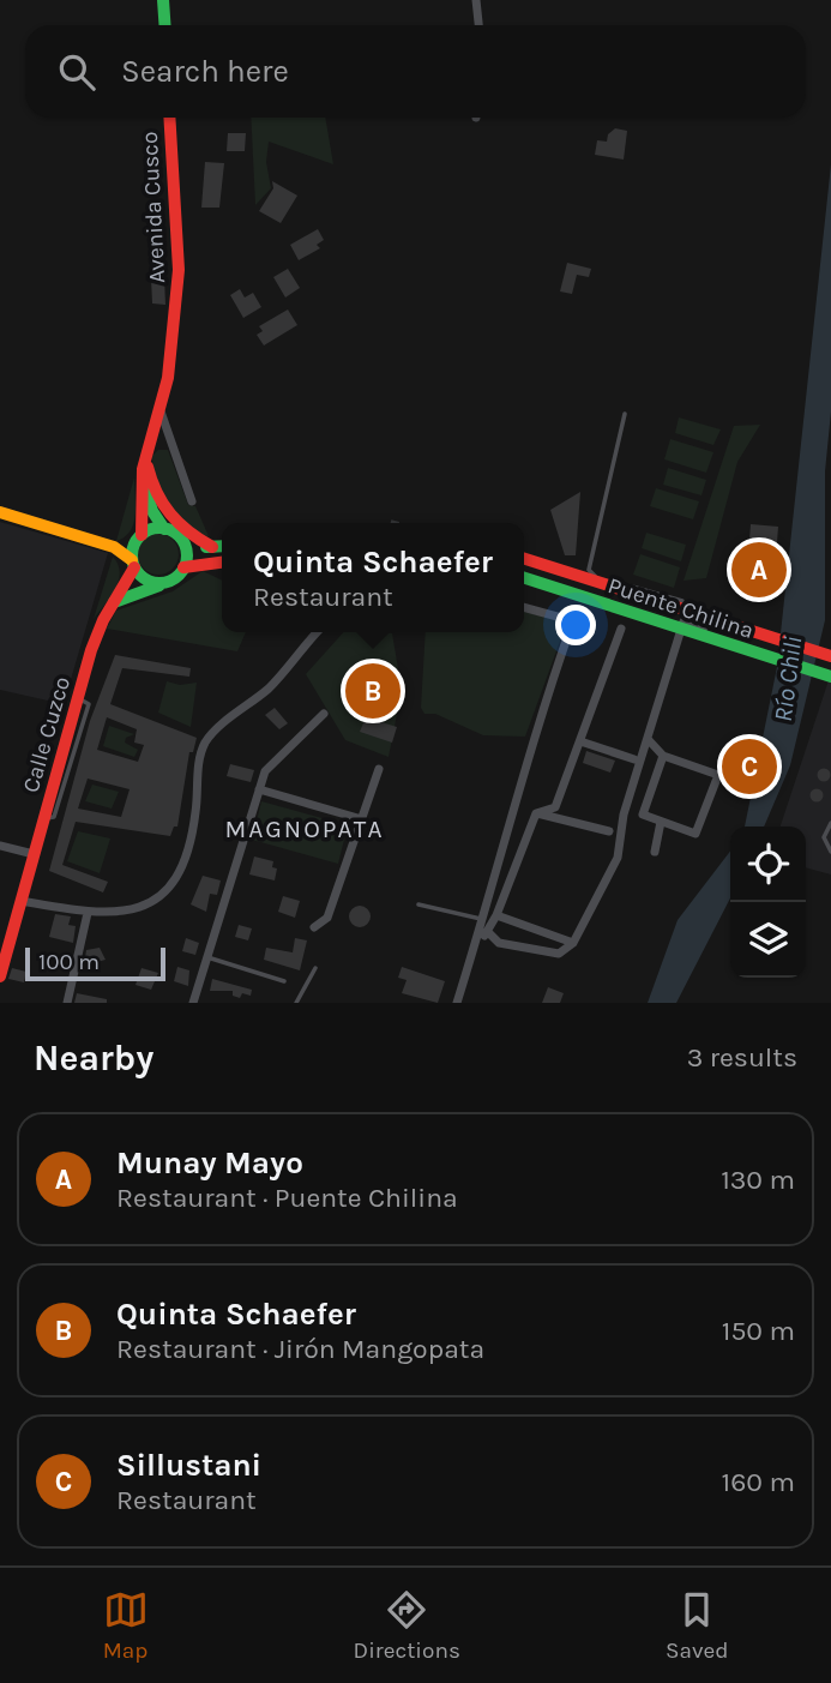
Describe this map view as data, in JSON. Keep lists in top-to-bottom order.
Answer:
{
  "streets": {
    "main road": ["Avenida Cusco", "Puente Chilina", "Calle Cuzco"]
  },
  "crossings": [
    ["Avenida Cusco", "Calle Cuzco"]
  ],
  "districts": ["MAGNOPATA"],
  "water": ["Río Chili"],
  "scale_bar": "100 m",
  "page": {
    "search": "Search here",
    "popup": ["Quinta Schaefer", "Restaurant"],
    "pins": ["A", "B", "C"],
    "scale": "100 m",
    "heading": ["Nearby", "3 results"],
    "list": [
      {
        "mark": "A",
        "name": "Munay Mayo",
        "note": "Restaurant · Puente Chilina",
        "value": "130 m"
      },
      {
        "mark": "B",
        "name": "Quinta Schaefer",
        "note": "Restaurant · Jirón Mangopata",
        "value": "150 m"
      },
      {
        "mark": "C",
        "name": "Sillustani",
        "note": "Restaurant",
        "value": "160 m"
      }
    ],
    "nav": ["Map", "Directions", "Saved"]
  }
}
